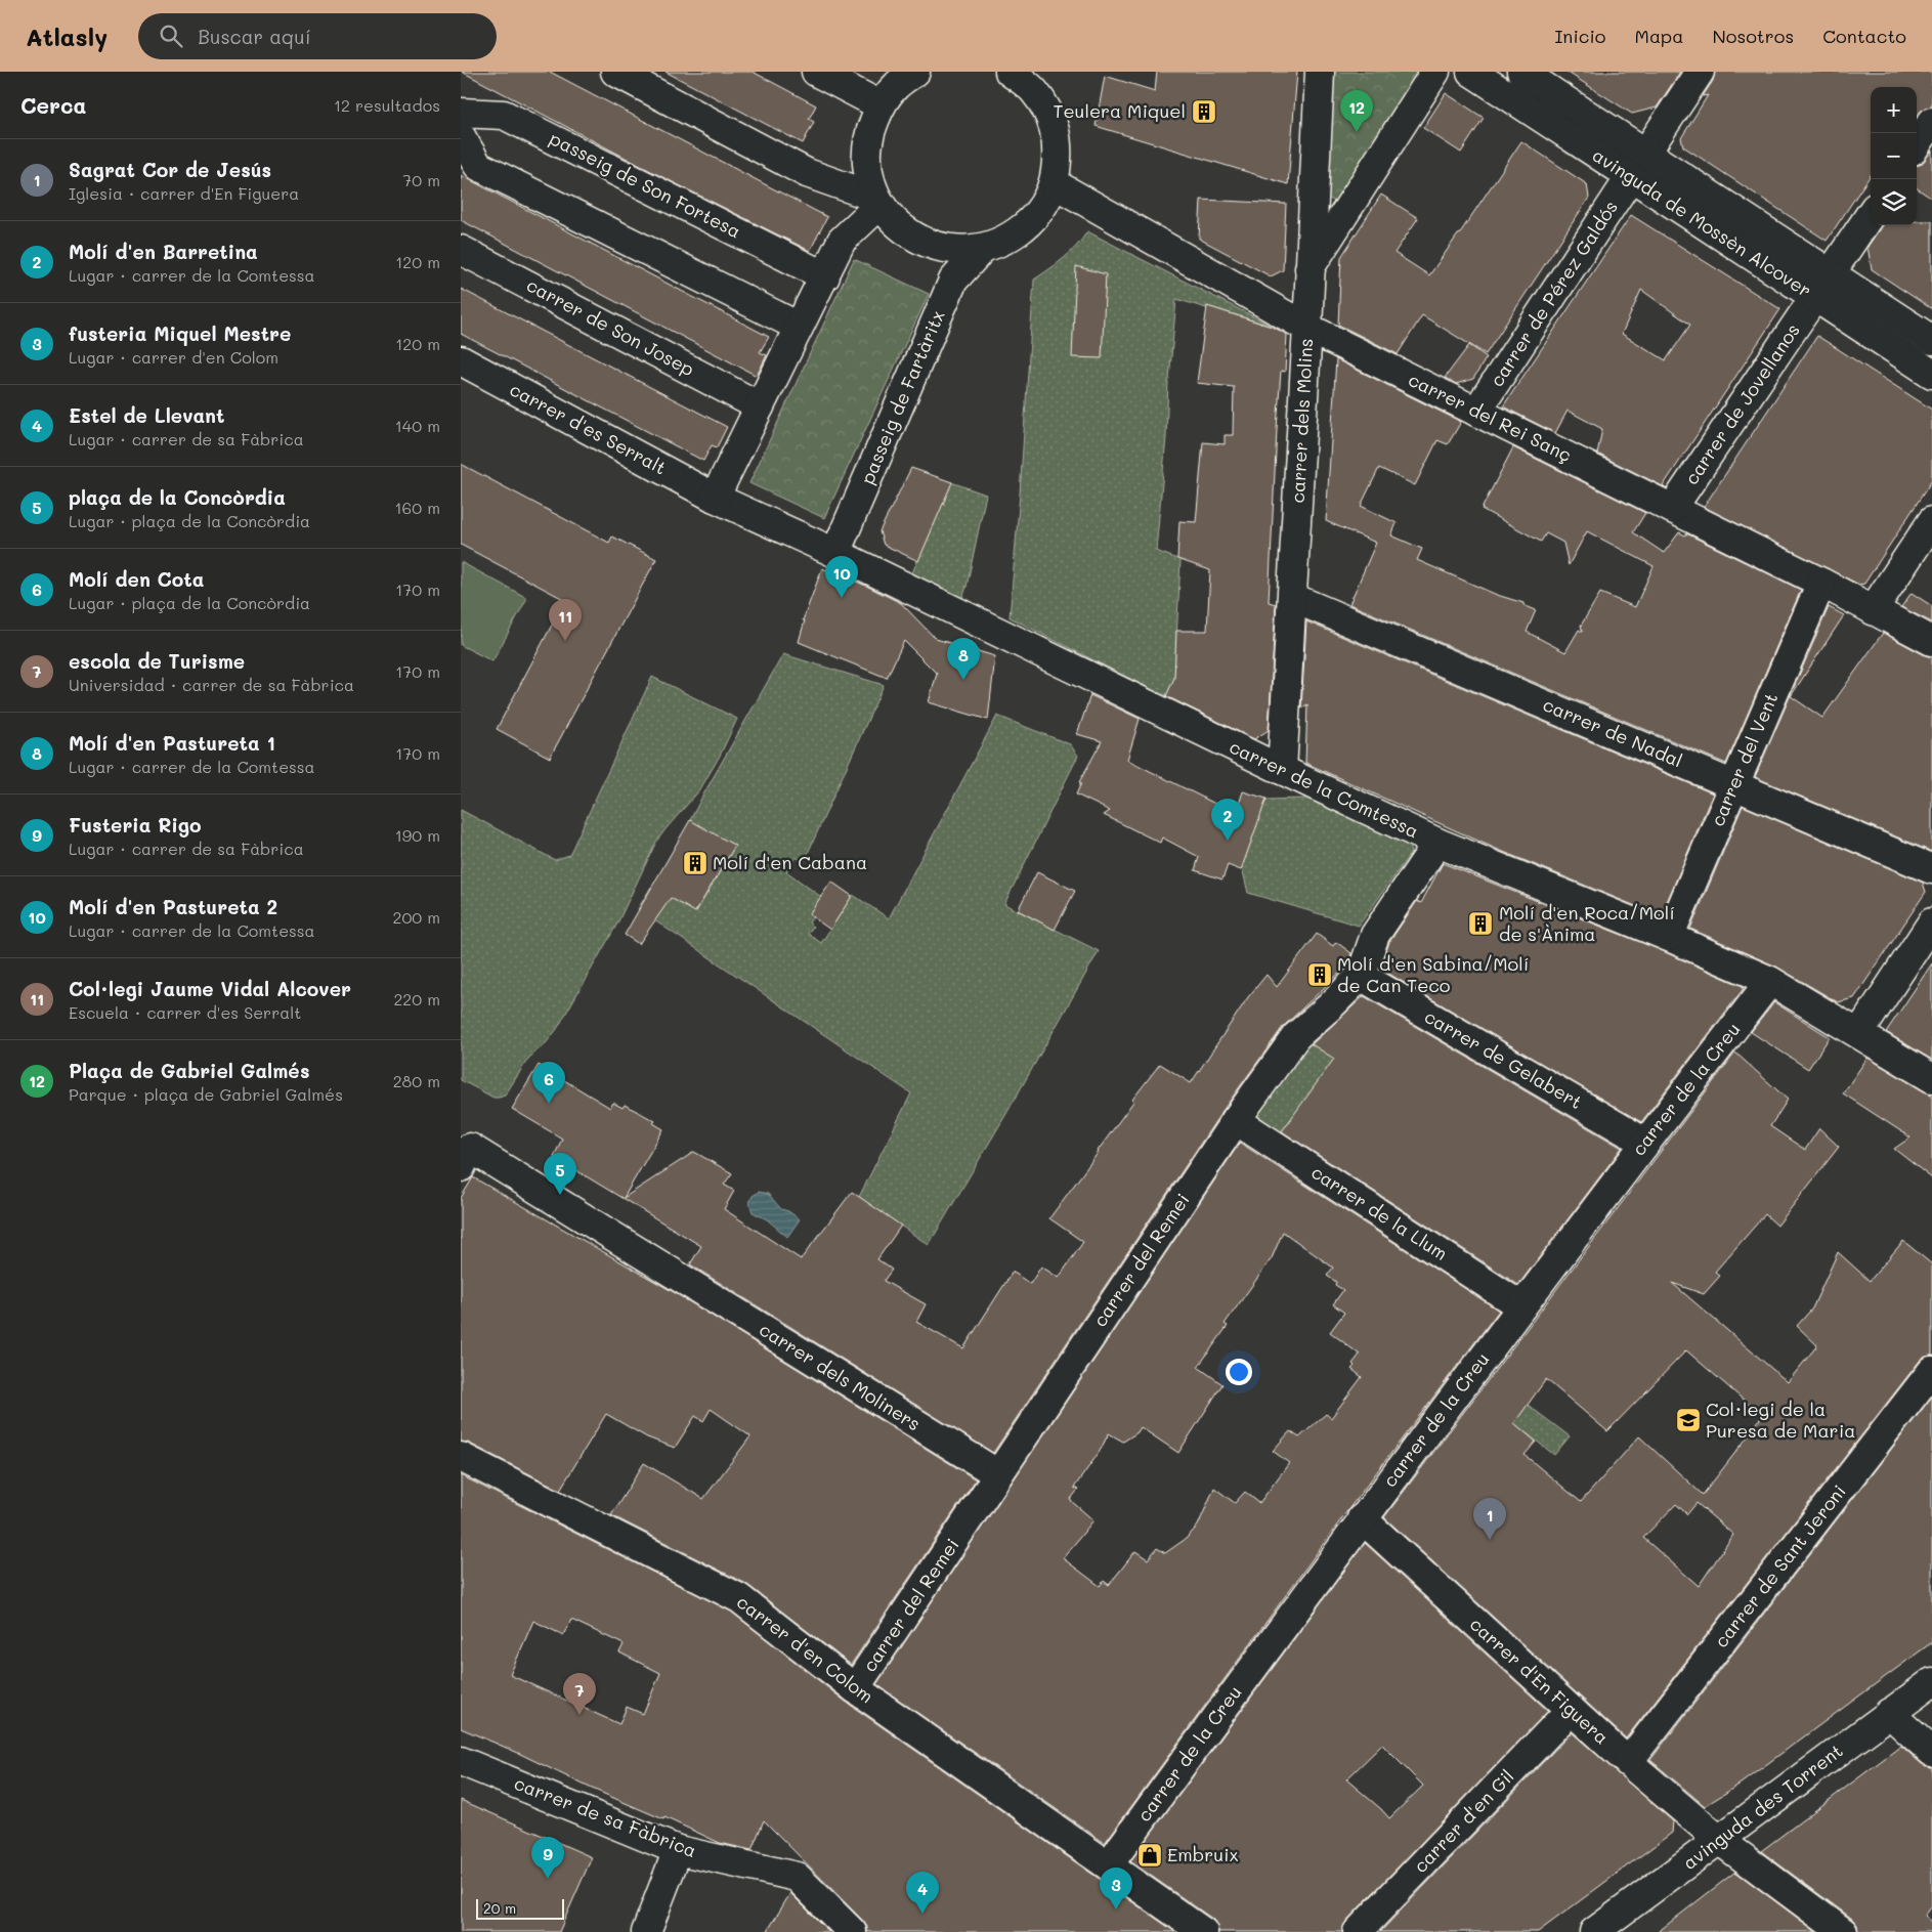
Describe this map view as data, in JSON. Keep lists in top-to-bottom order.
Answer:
{
  "streets": {
    "street": [
      "passeig de Son Fortesa",
      "avinguda de Mossèn Alcover",
      "carrer de Pérez Galdós",
      "carrer de Son Josep",
      "passeig de Fartàritx",
      "carrer de Jovellanos",
      "carrer del Rei Sanç",
      "carrer dels Molins",
      "carrer d'es Serralt",
      "carrer de Nadal",
      "carrer del Vent",
      "carrer de la Comtessa",
      "carrer de Gelabert",
      "carrer de la Creu",
      "carrer de la Llum",
      "carrer del Remei",
      "carrer dels Moliners",
      "carrer de Sant Jeroni",
      "carrer d'en Colom",
      "carrer d'En Figuera",
      "avinguda des Torrent",
      "carrer de sa Fàbrica",
      "carrer d'en Gil"
    ]
  },
  "crossings": [
    ["avinguda de Mossèn Alcover", "carrer de Pérez Galdós"],
    ["avinguda de Mossèn Alcover", "carrer de Jovellanos"],
    ["carrer de Pérez Galdós", "carrer del Rei Sanç"],
    ["passeig de Fartàritx", "carrer de la Comtessa"],
    ["carrer de Jovellanos", "carrer del Rei Sanç"],
    ["carrer del Rei Sanç", "carrer dels Molins"],
    ["carrer del Rei Sanç", "carrer del Vent"],
    ["carrer dels Molins", "carrer de Nadal"],
    ["carrer dels Molins", "carrer de la Comtessa"],
    ["carrer d'es Serralt", "carrer de la Comtessa"],
    ["carrer de Nadal", "carrer del Vent"],
    ["carrer del Vent", "carrer de la Comtessa"],
    ["carrer de la Comtessa", "carrer de la Creu"],
    ["carrer de la Comtessa", "carrer del Remei"],
    ["carrer de Gelabert", "carrer de la Creu"],
    ["carrer de Gelabert", "carrer del Remei"],
    ["carrer de la Creu", "carrer de la Llum"],
    ["carrer de la Creu", "carrer d'en Colom"],
    ["carrer de la Creu", "carrer d'En Figuera"],
    ["carrer de la Llum", "carrer del Remei"],
    ["carrer del Remei", "carrer dels Moliners"],
    ["carrer del Remei", "carrer d'en Colom"],
    ["carrer de Sant Jeroni", "carrer d'En Figuera"],
    ["carrer d'En Figuera", "avinguda des Torrent"],
    ["carrer d'En Figuera", "carrer d'en Gil"]
  ],
  "places": {
    "building": [
      "Teulera Miquel",
      "Molí d'en Cabana",
      "Molí d'en Roca/Molí de s'Ànima",
      "Molí d'en Sabina/Molí de Can Teco"
    ],
    "school or university": ["Col·legi de la Puresa de Maria"],
    "shop": ["Embruix"]
  },
  "scale_bar": "20 m",
  "page": {
    "header": "Atlasly",
    "search": "Buscar aquí",
    "nav": [
      "Inicio",
      "Mapa",
      "Nosotros",
      "Contacto"
    ],
    "heading": ["Cerca", "12 resultados"],
    "map_buttons": ["+", "−"],
    "pins": [
      "12",
      "10",
      "11",
      "8",
      "2",
      "6",
      "5",
      "1",
      "7",
      "9",
      "3",
      "4"
    ],
    "list": [
      {
        "mark": "1",
        "name": "Sagrat Cor de Jesús",
        "note": "Iglesia · carrer d'En Figuera",
        "value": "70 m"
      },
      {
        "mark": "2",
        "name": "Molí d'en Barretina",
        "note": "Lugar · carrer de la Comtessa",
        "value": "120 m"
      },
      {
        "mark": "3",
        "name": "fusteria Miquel Mestre",
        "note": "Lugar · carrer d'en Colom",
        "value": "120 m"
      },
      {
        "mark": "4",
        "name": "Estel de Llevant",
        "note": "Lugar · carrer de sa Fàbrica",
        "value": "140 m"
      },
      {
        "mark": "5",
        "name": "plaça de la Concòrdia",
        "note": "Lugar · plaça de la Concòrdia",
        "value": "160 m"
      },
      {
        "mark": "6",
        "name": "Molí den Cota",
        "note": "Lugar · plaça de la Concòrdia",
        "value": "170 m"
      },
      {
        "mark": "7",
        "name": "escola de Turisme",
        "note": "Universidad · carrer de sa Fàbrica",
        "value": "170 m"
      },
      {
        "mark": "8",
        "name": "Molí d'en Pastureta 1",
        "note": "Lugar · carrer de la Comtessa",
        "value": "170 m"
      },
      {
        "mark": "9",
        "name": "Fusteria Rigo",
        "note": "Lugar · carrer de sa Fàbrica",
        "value": "190 m"
      },
      {
        "mark": "10",
        "name": "Molí d'en Pastureta 2",
        "note": "Lugar · carrer de la Comtessa",
        "value": "200 m"
      },
      {
        "mark": "11",
        "name": "Col·legi Jaume Vidal Alcover",
        "note": "Escuela · carrer d'es Serralt",
        "value": "220 m"
      },
      {
        "mark": "12",
        "name": "Plaça de Gabriel Galmés",
        "note": "Parque · plaça de Gabriel Galmés",
        "value": "280 m"
      }
    ],
    "scale": "20 m"
  }
}
